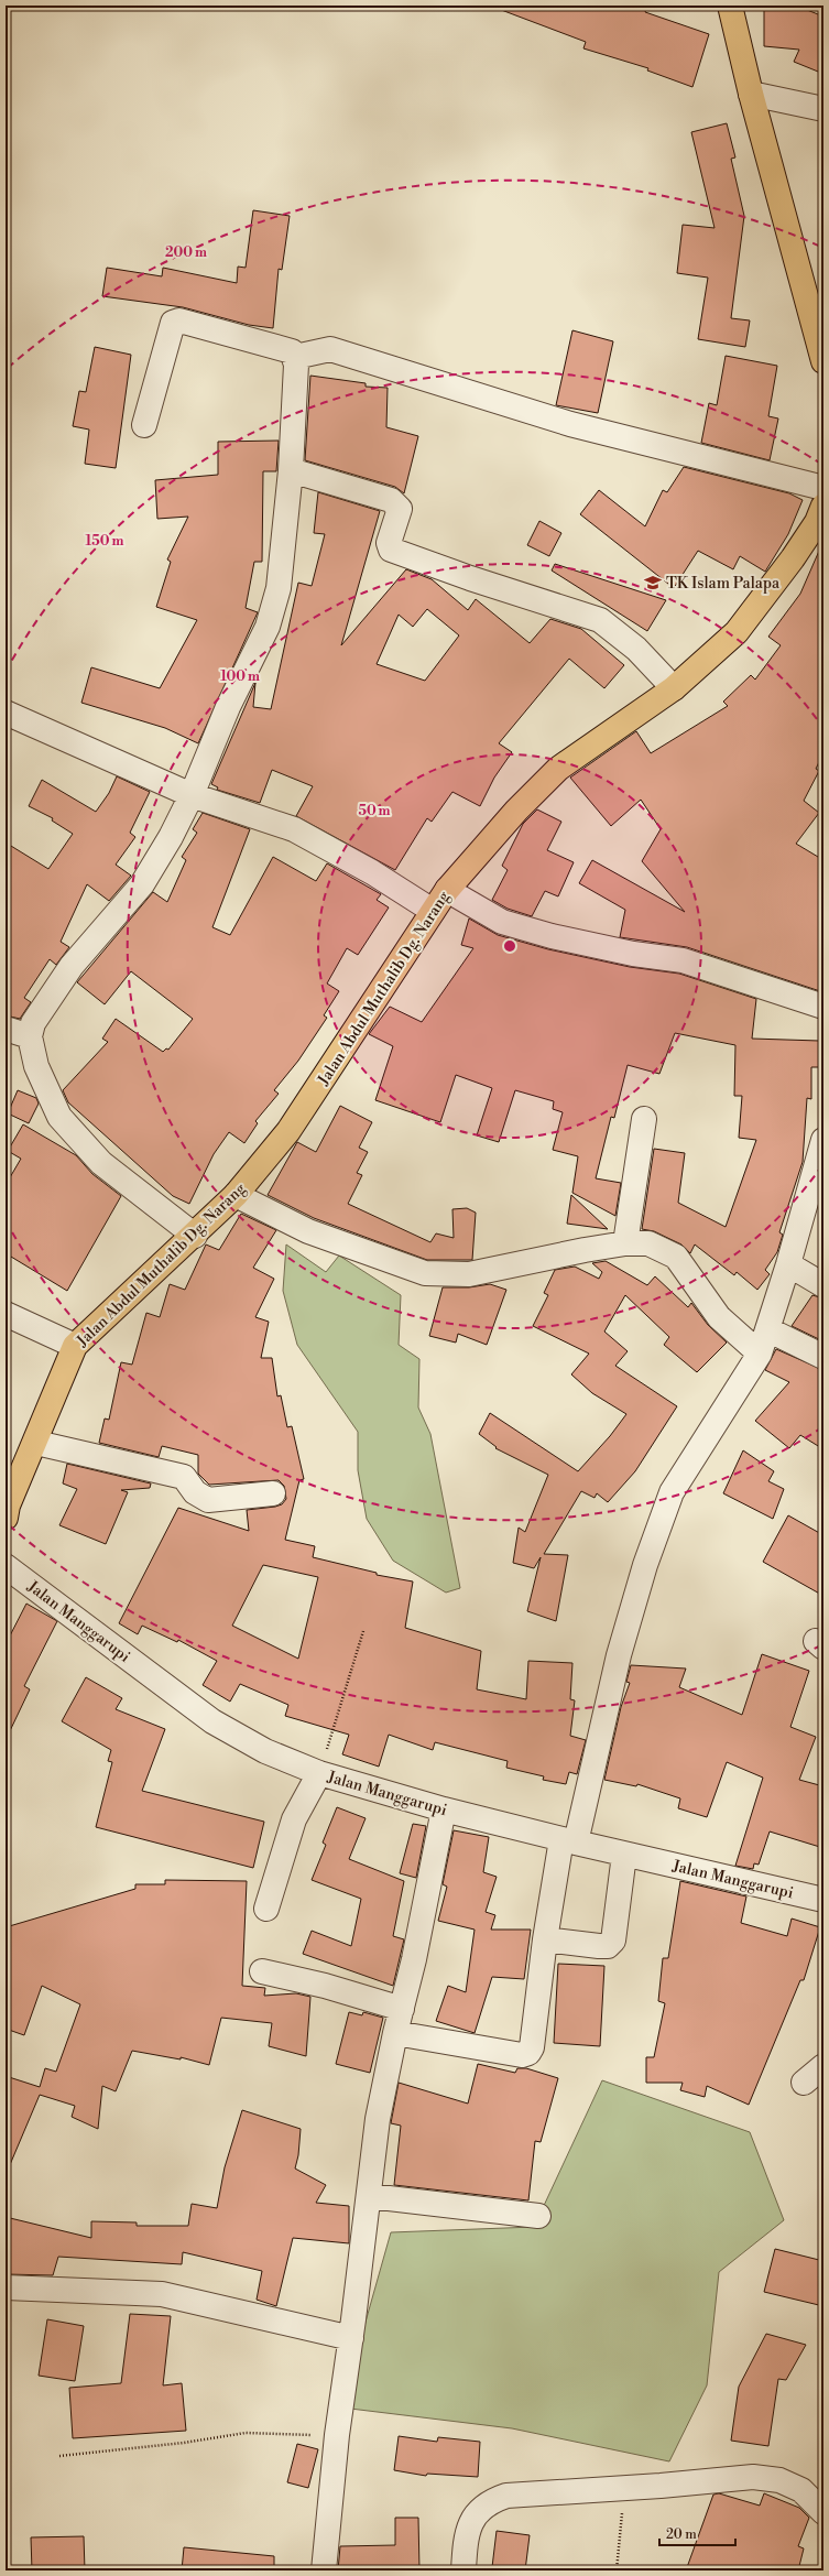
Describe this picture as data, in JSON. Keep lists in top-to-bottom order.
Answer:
{
  "streets": {
    "main road": ["Jalan Abdul Muthalib Dg. Narang"],
    "street": ["Jalan Manggarupi"]
  },
  "places": {
    "school or university": ["TK Islam Palapa"]
  },
  "scale_bar": "20 m",
  "rings": [
    "200 m",
    "150 m",
    "100 m",
    "50 m"
  ]
}
